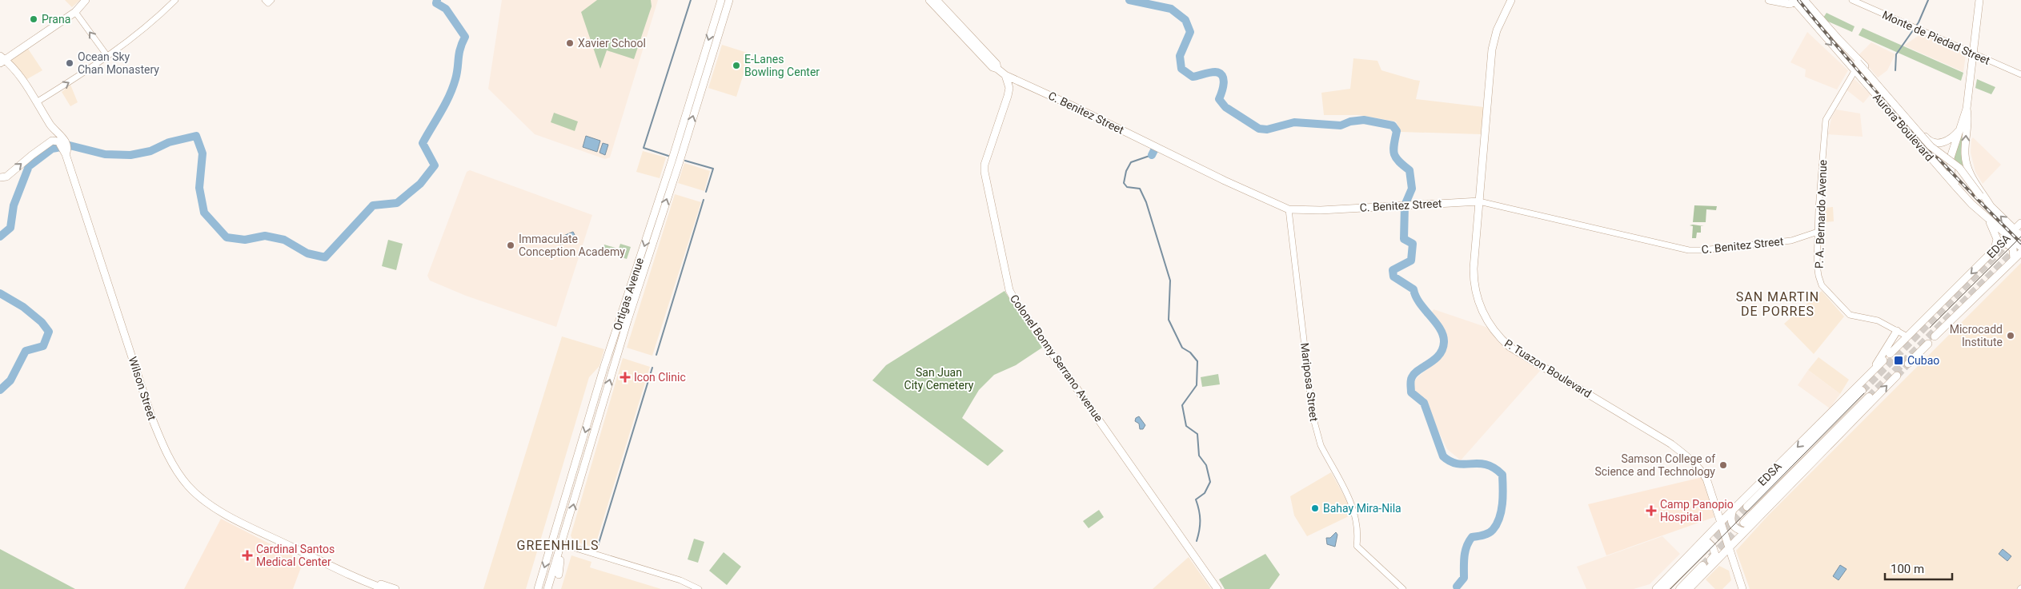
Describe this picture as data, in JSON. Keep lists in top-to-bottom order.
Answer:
{
  "streets": {
    "highway": ["EDSA"],
    "main road": [
      "C. Benitez Street",
      "Aurora Boulevard",
      "Ortigas Avenue",
      "Colonel Bonny Serrano Avenue",
      "P. Tuazon Boulevard",
      "Wilson Street"
    ],
    "street": ["Monte de Piedad Street", "P. A. Bernardo Avenue", "Mariposa Street"]
  },
  "crossings": [
    ["C. Benitez Street", "P. A. Bernardo Avenue"],
    ["C. Benitez Street", "Colonel Bonny Serrano Avenue"],
    ["C. Benitez Street", "P. Tuazon Boulevard"],
    ["C. Benitez Street", "Mariposa Street"],
    ["Aurora Boulevard", "P. A. Bernardo Avenue"],
    ["Aurora Boulevard", "EDSA"],
    ["P. A. Bernardo Avenue", "EDSA"],
    ["EDSA", "P. Tuazon Boulevard"]
  ],
  "districts": ["SAN MARTIN DE PORRES", "GREENHILLS"],
  "parks": ["San Juan City Cemetery"],
  "places": {
    "other": [
      "Prana",
      "Xavier School",
      "Ocean Sky Chan Monastery",
      "E-Lanes Bowling Center",
      "Immaculate Conception Academy",
      "Microcadd Institute",
      "Samson College of Science and Technology",
      "Bahay Mira-Nila"
    ],
    "transit": ["Cubao"],
    "health": ["Icon Clinic", "Camp Panopio Hospital", "Cardinal Santos Medical Center"]
  },
  "scale_bar": "100 m"
}
